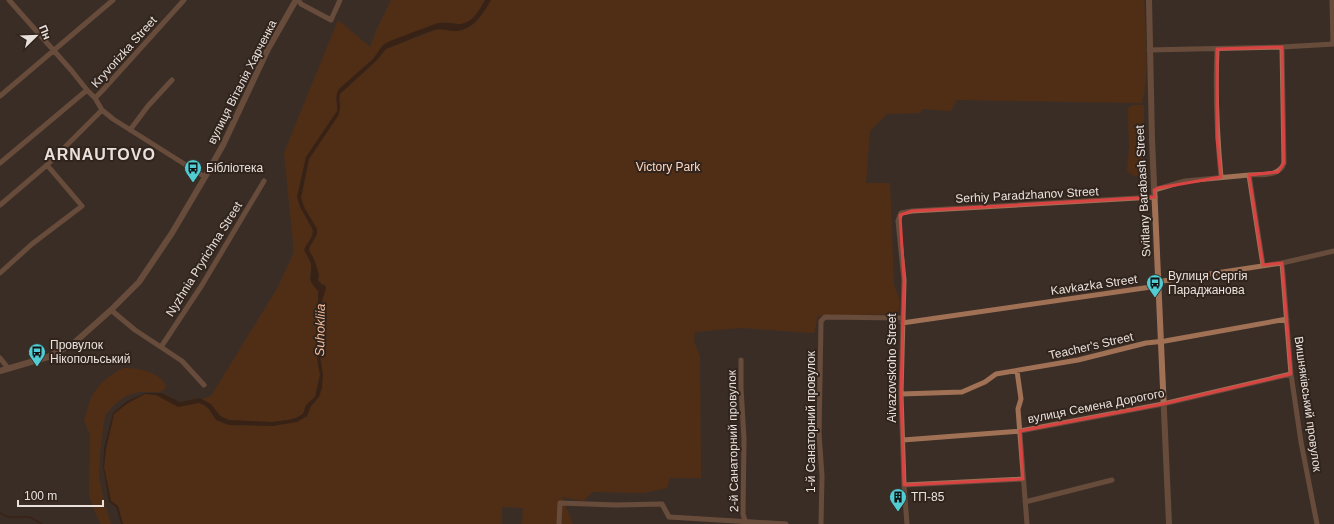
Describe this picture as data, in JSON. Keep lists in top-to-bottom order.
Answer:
{
  "streets": {
    "street": [
      "Kryvorizka Street",
      "вулиця Віталія Харченка",
      "Svitlany Barabash Street",
      "Serhiy Paradzhanov Street",
      "Nyzhnia Pryrichna Street",
      "Kavkazka Street",
      "Teacher's Street",
      "Aivazovskoho Street",
      "Вишняківський провулок",
      "вулиця Семена Дорогого",
      "1-й Санаторний провулок",
      "2-й Санаторний провулок"
    ]
  },
  "crossings": [
    ["Svitlany Barabash Street", "Serhiy Paradzhanov Street"],
    ["Svitlany Barabash Street", "Kavkazka Street"],
    ["Svitlany Barabash Street", "Teacher's Street"],
    ["Svitlany Barabash Street", "вулиця Семена Дорогого"],
    ["Serhiy Paradzhanov Street", "Aivazovskoho Street"],
    ["Kavkazka Street", "Aivazovskoho Street"],
    ["Kavkazka Street", "Вишняківський провулок"],
    ["Kavkazka Street", "1-й Санаторний провулок"],
    ["Teacher's Street", "Aivazovskoho Street"],
    ["Teacher's Street", "Вишняківський провулок"],
    ["Aivazovskoho Street", "вулиця Семена Дорогого"],
    ["Вишняківський провулок", "вулиця Семена Дорогого"]
  ],
  "districts": ["ARNAUTOVO"],
  "water": ["Suhokliia"],
  "parks": ["Victory Park"],
  "places": {
    "bus stop": ["Бібліотека", "Вулиця Сергія Параджанова", "Провулок Нікопольський"],
    "building": ["ТП-85"]
  },
  "scale_bar": "100 m",
  "north": "top right"
}
